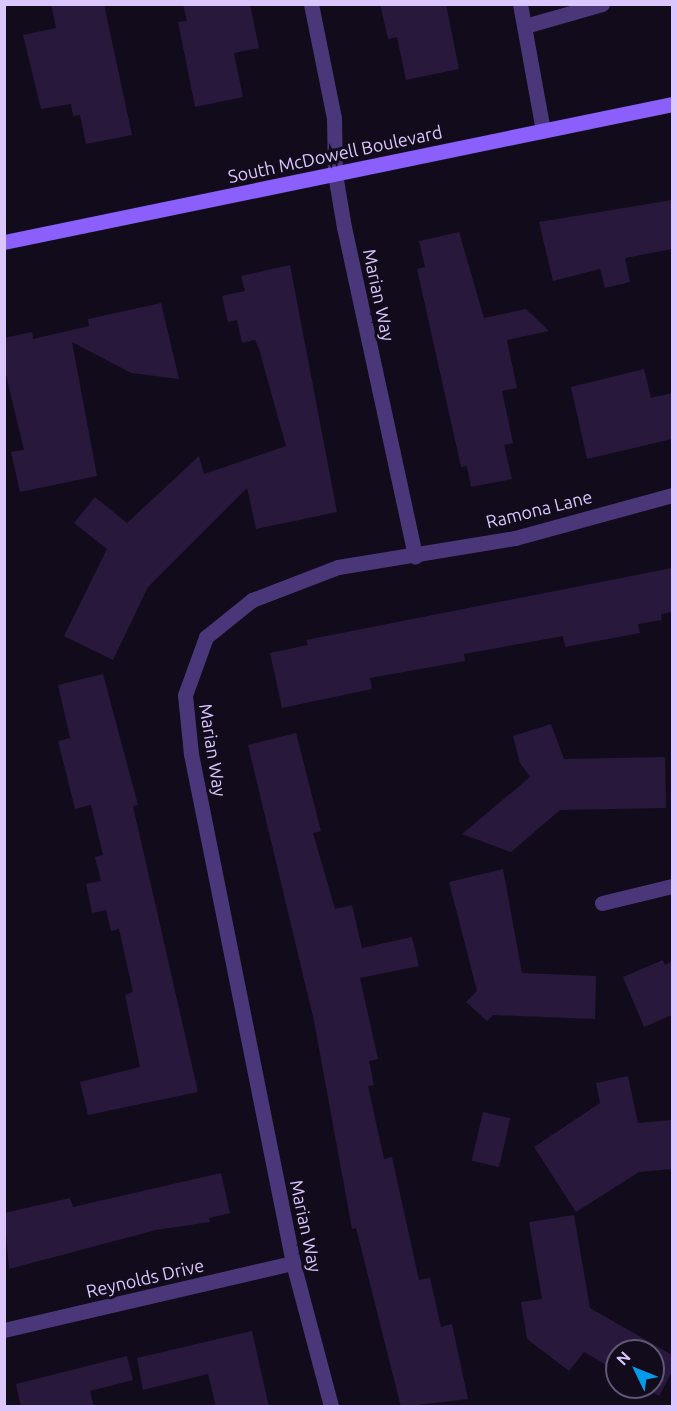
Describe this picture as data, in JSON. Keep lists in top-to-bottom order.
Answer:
{
  "streets": {
    "main road": ["South McDowell Boulevard"],
    "street": ["Marian Way", "Ramona Lane", "Reynolds Drive"]
  },
  "crossings": [
    ["South McDowell Boulevard", "Marian Way"],
    ["Marian Way", "Ramona Lane"],
    ["Marian Way", "Reynolds Drive"]
  ],
  "north": "top left"
}
